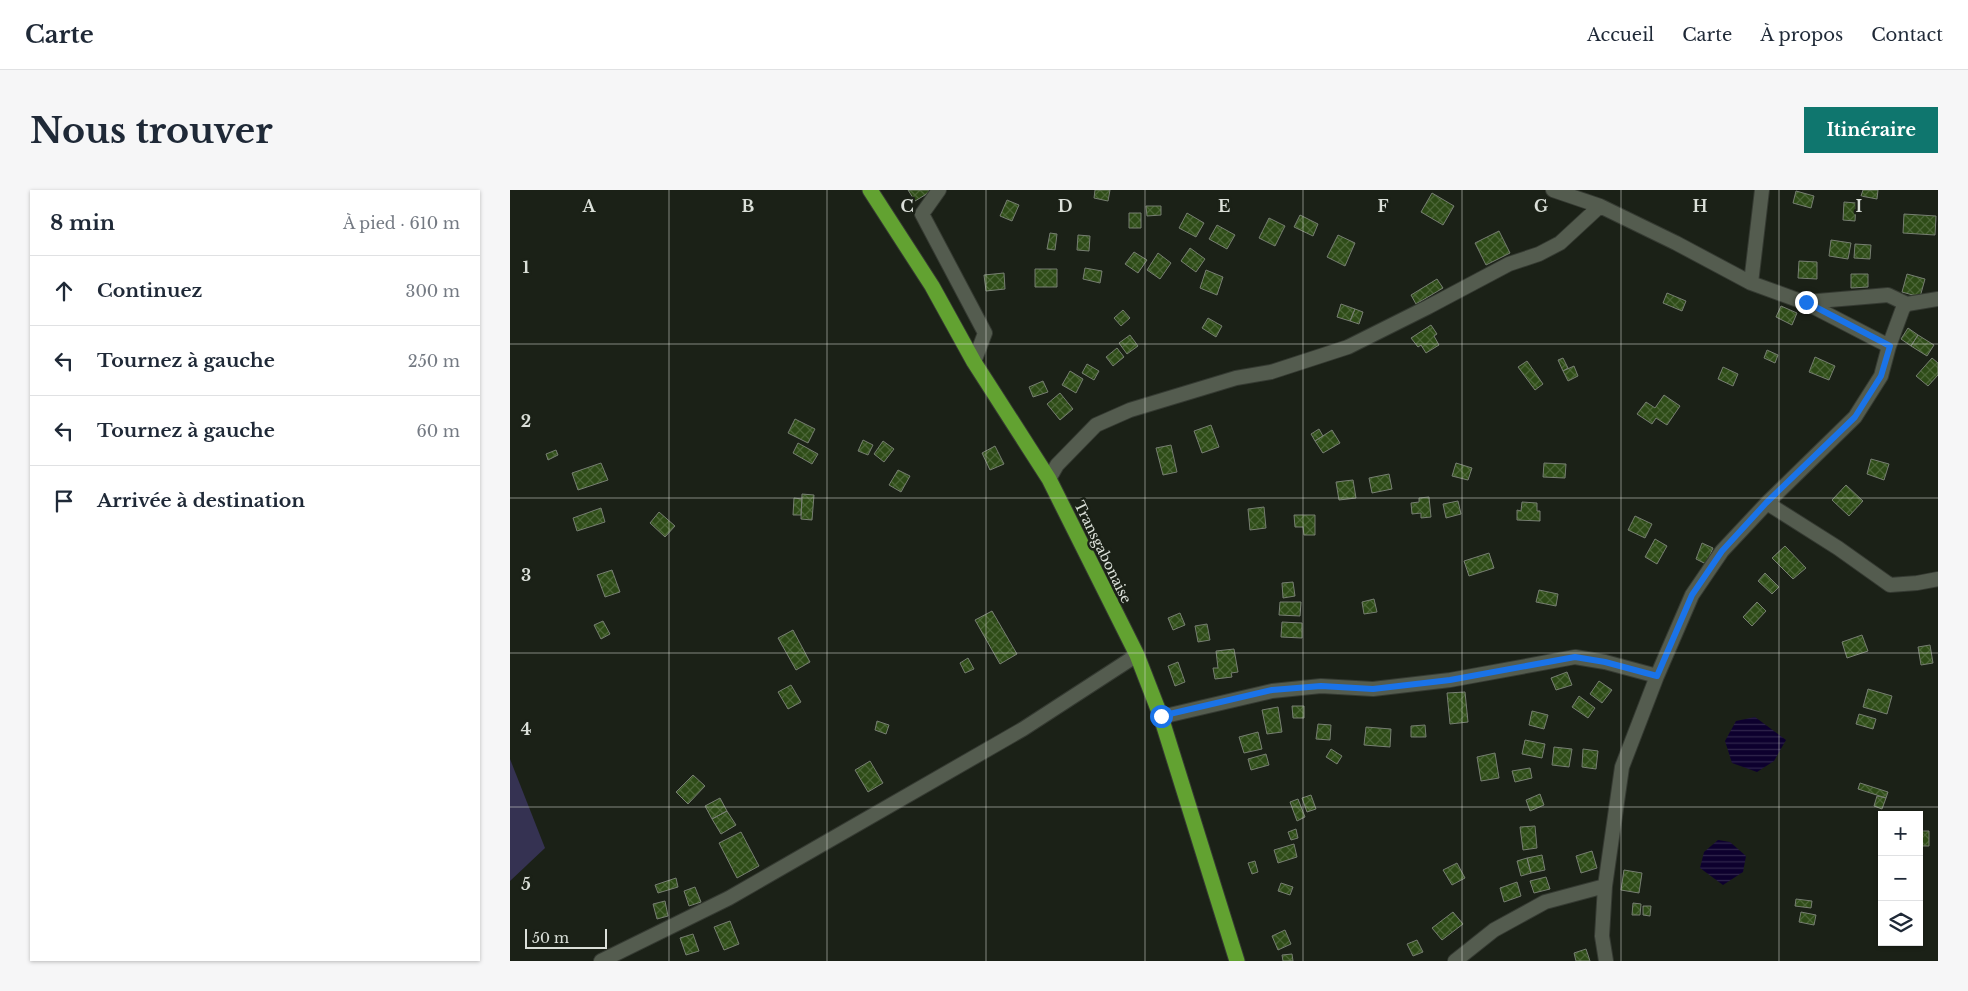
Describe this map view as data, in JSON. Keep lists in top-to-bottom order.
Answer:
{
  "streets": {
    "highway": ["Transgabonaise"]
  },
  "scale_bar": "50 m",
  "page": {
    "header": "Carte",
    "nav": [
      "Accueil",
      "Carte",
      "À propos",
      "Contact"
    ],
    "buttons": "Itinéraire",
    "title": "Nous trouver",
    "heading": ["8 min", "À pied · 610 m"],
    "list": [
      ["Continuez", "300 m"],
      ["Tournez à gauche", "250 m"],
      ["Tournez à gauche", "60 m"],
      "Arrivée à destination"
    ],
    "map_buttons": ["+", "−"],
    "scale": "50 m"
  },
  "grid": {
    "columns": [
      "A",
      "B",
      "C",
      "D",
      "E",
      "F",
      "G",
      "H",
      "I"
    ],
    "rows": [
      "1",
      "2",
      "3",
      "4",
      "5"
    ]
  }
}
